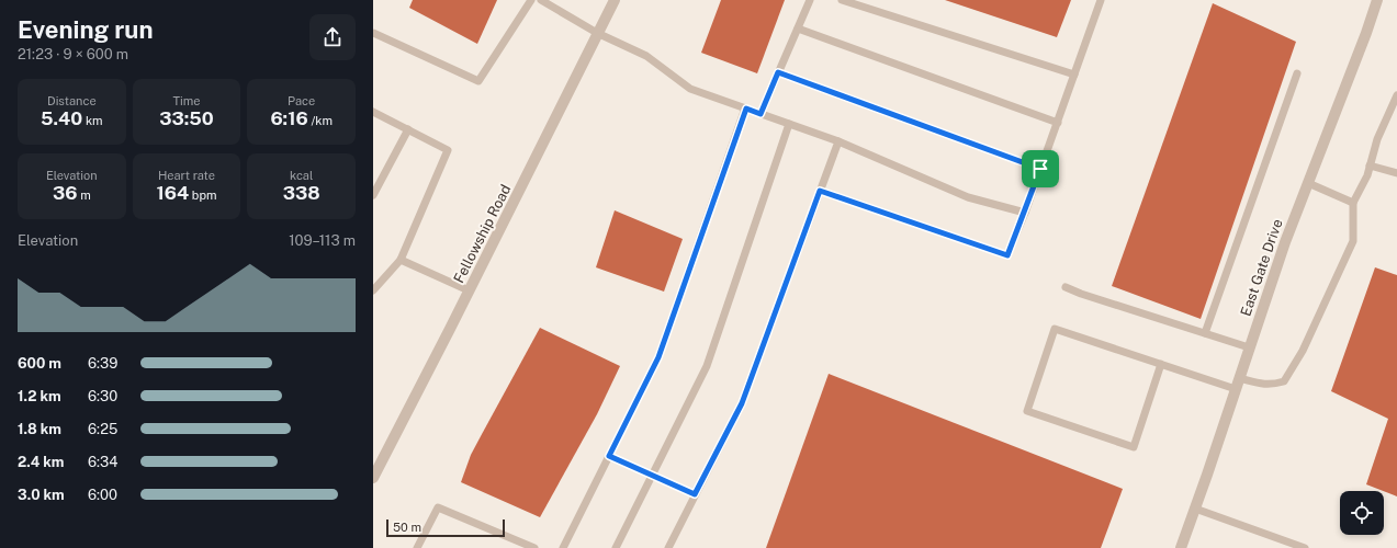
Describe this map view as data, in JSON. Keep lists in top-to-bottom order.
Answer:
{
  "streets": {
    "street": ["Fellowship Road", "East Gate Drive"]
  },
  "scale_bar": "50 m",
  "page": {
    "heading": ["Evening run", "21:23 · 9 × 600 m"],
    "stats": [
      ["Distance", "5.40 km"],
      ["Time", "33:50"],
      ["Pace", "6:16 /km"],
      ["Elevation", "36 m"],
      ["Heart rate", "164 bpm"],
      ["kcal", "338"]
    ],
    "chart": ["Elevation", "109–113 m"],
    "list": [
      {
        "name": "600 m",
        "note": "6:39"
      },
      {
        "name": "1.2 km",
        "note": "6:30"
      },
      {
        "name": "1.8 km",
        "note": "6:25"
      },
      {
        "name": "2.4 km",
        "note": "6:34"
      },
      {
        "name": "3.0 km",
        "note": "6:00"
      }
    ],
    "scale": "50 m"
  }
}
